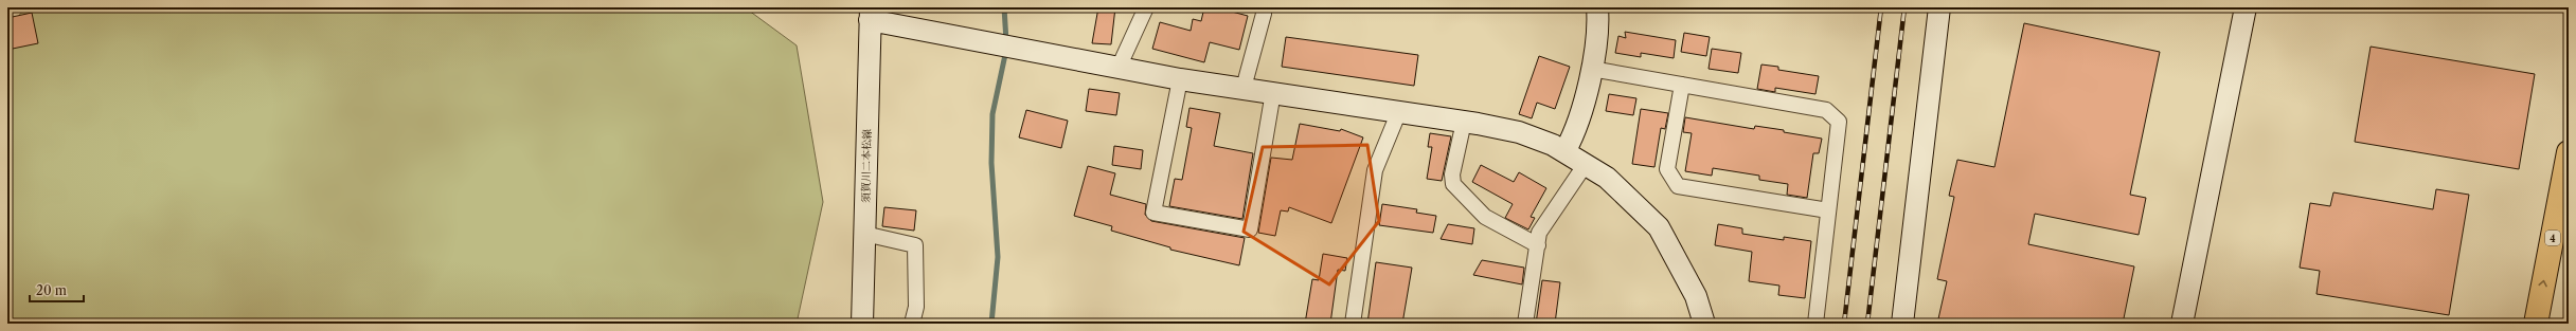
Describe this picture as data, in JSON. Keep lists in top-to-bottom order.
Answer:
{
  "streets": {
    "highway": ["4"],
    "street": ["須賀川二本松線"]
  },
  "scale_bar": "20 m"
}
